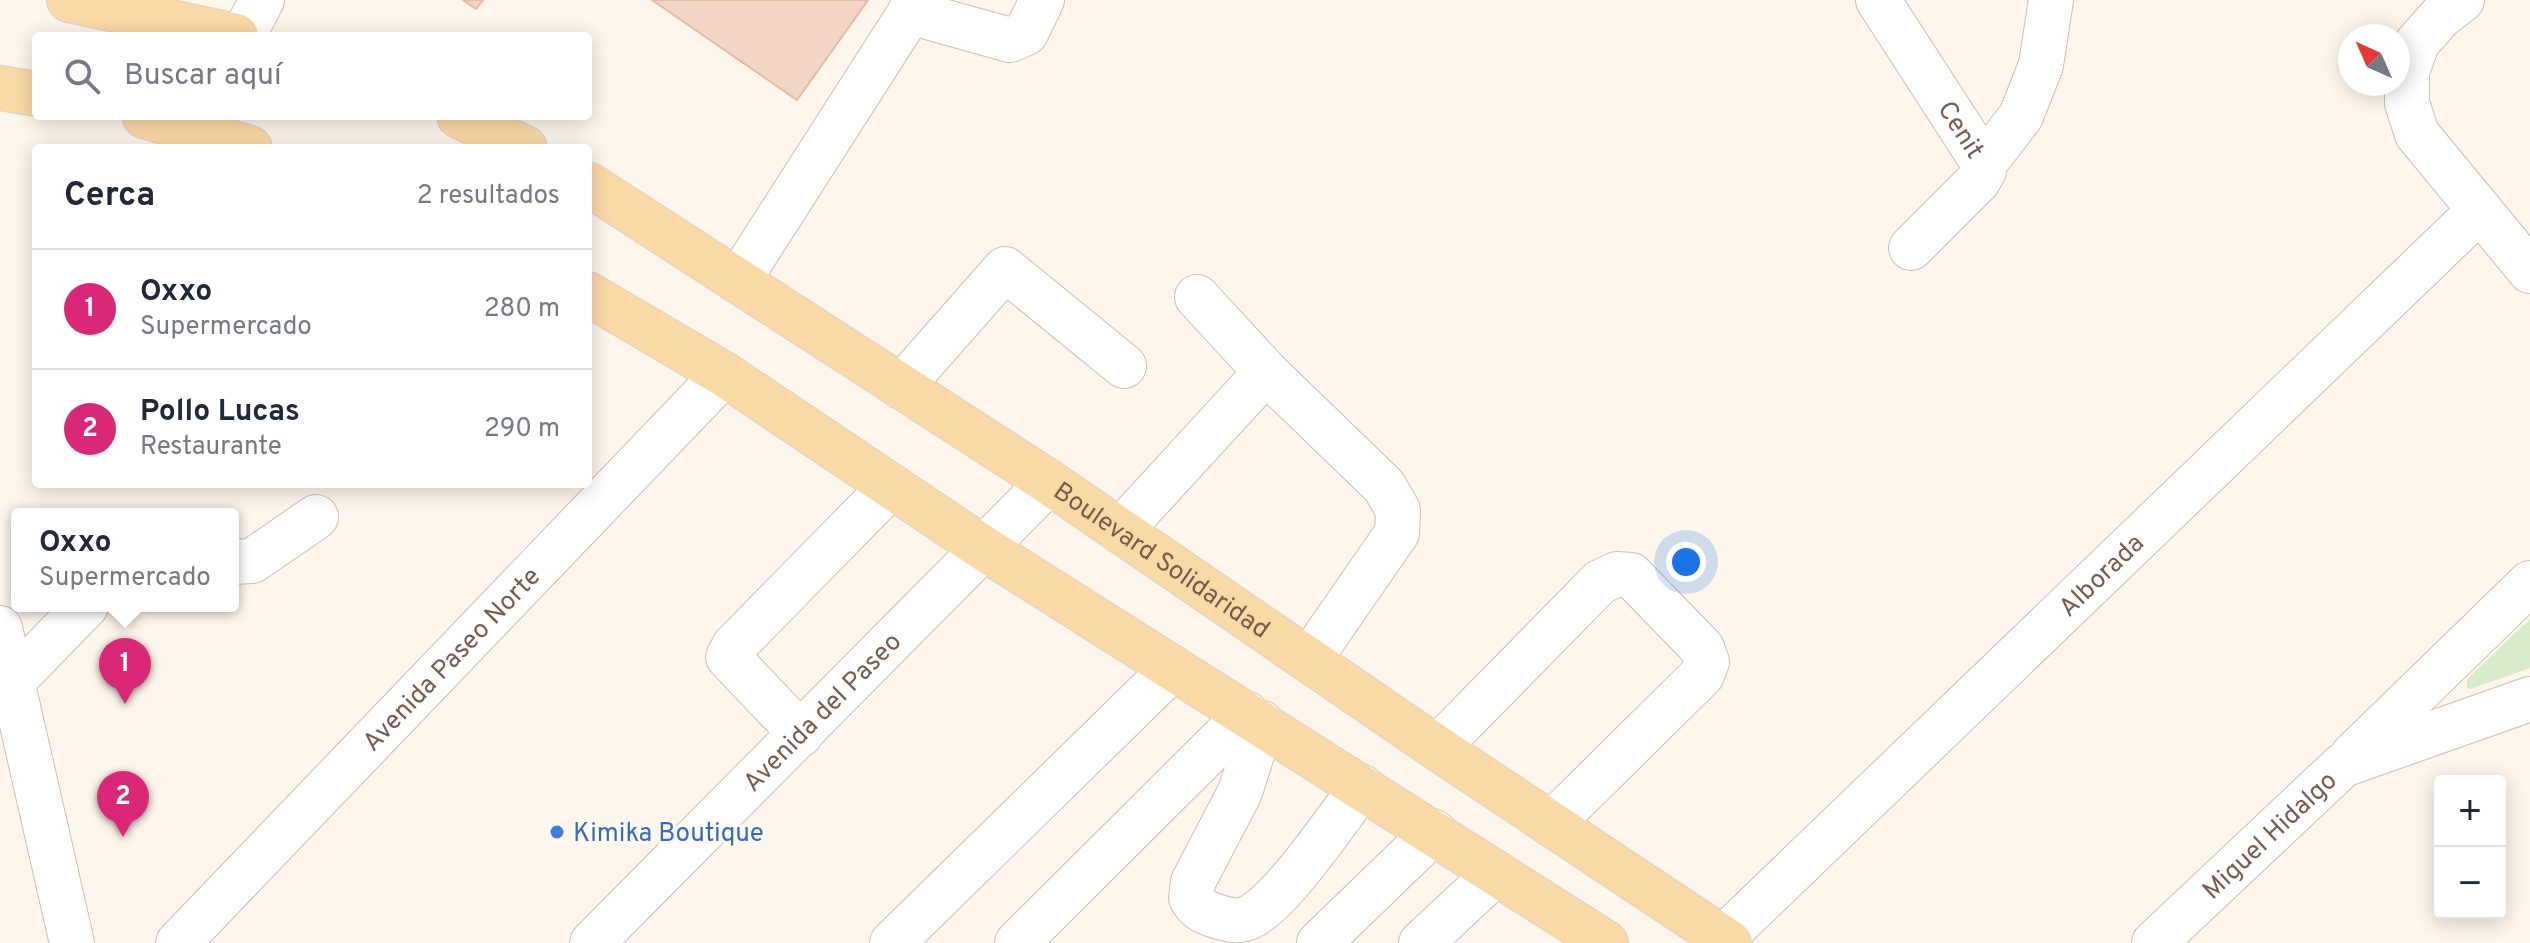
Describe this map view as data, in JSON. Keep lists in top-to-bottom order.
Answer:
{
  "streets": {
    "main road": ["Boulevard Solidaridad"],
    "street": [
      "Cenit",
      "Alborada",
      "Avenida Paseo Norte",
      "Avenida del Paseo",
      "Miguel Hidalgo"
    ]
  },
  "crossings": [
    ["Boulevard Solidaridad", "Alborada"],
    ["Boulevard Solidaridad", "Avenida del Paseo"]
  ],
  "places": ["Kimika Boutique"],
  "north": "top left",
  "page": {
    "search": "Buscar aquí",
    "heading": ["Cerca", "2 resultados"],
    "list": [
      {
        "mark": "1",
        "name": "Oxxo",
        "note": "Supermercado",
        "value": "280 m"
      },
      {
        "mark": "2",
        "name": "Pollo Lucas",
        "note": "Restaurante",
        "value": "290 m"
      }
    ],
    "popup": ["Oxxo", "Supermercado"],
    "pins": ["1", "2"],
    "map_buttons": ["+", "−"]
  }
}
